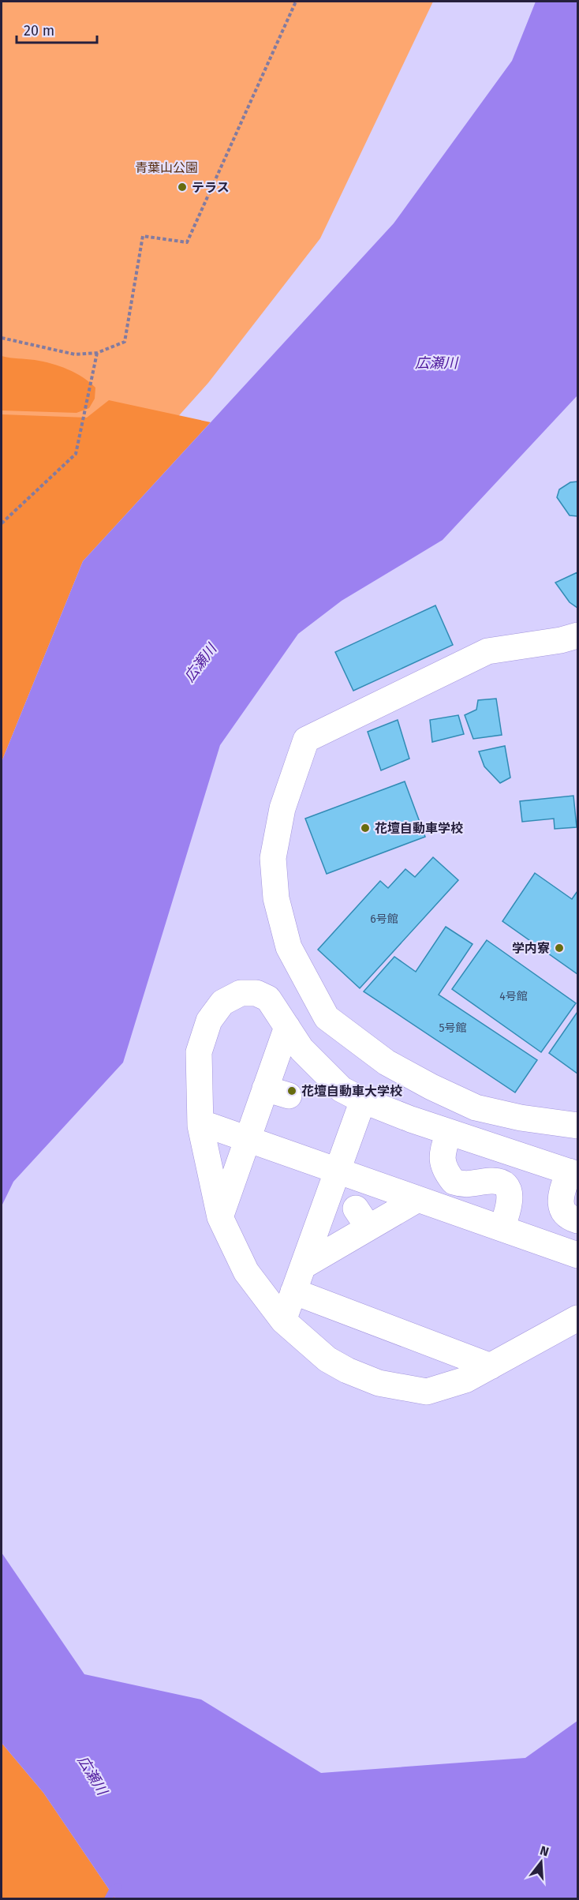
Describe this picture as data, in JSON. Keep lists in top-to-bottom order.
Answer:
{
  "water": ["広瀬川"],
  "parks": ["青葉山公園"],
  "places": [
    "テラス",
    "花壇自動車学校",
    "学内寮",
    "花壇自動車大学校"
  ],
  "house_numbers": ["6号館", "4号館", "5号館"],
  "scale_bar": "20 m",
  "north": "top"
}
